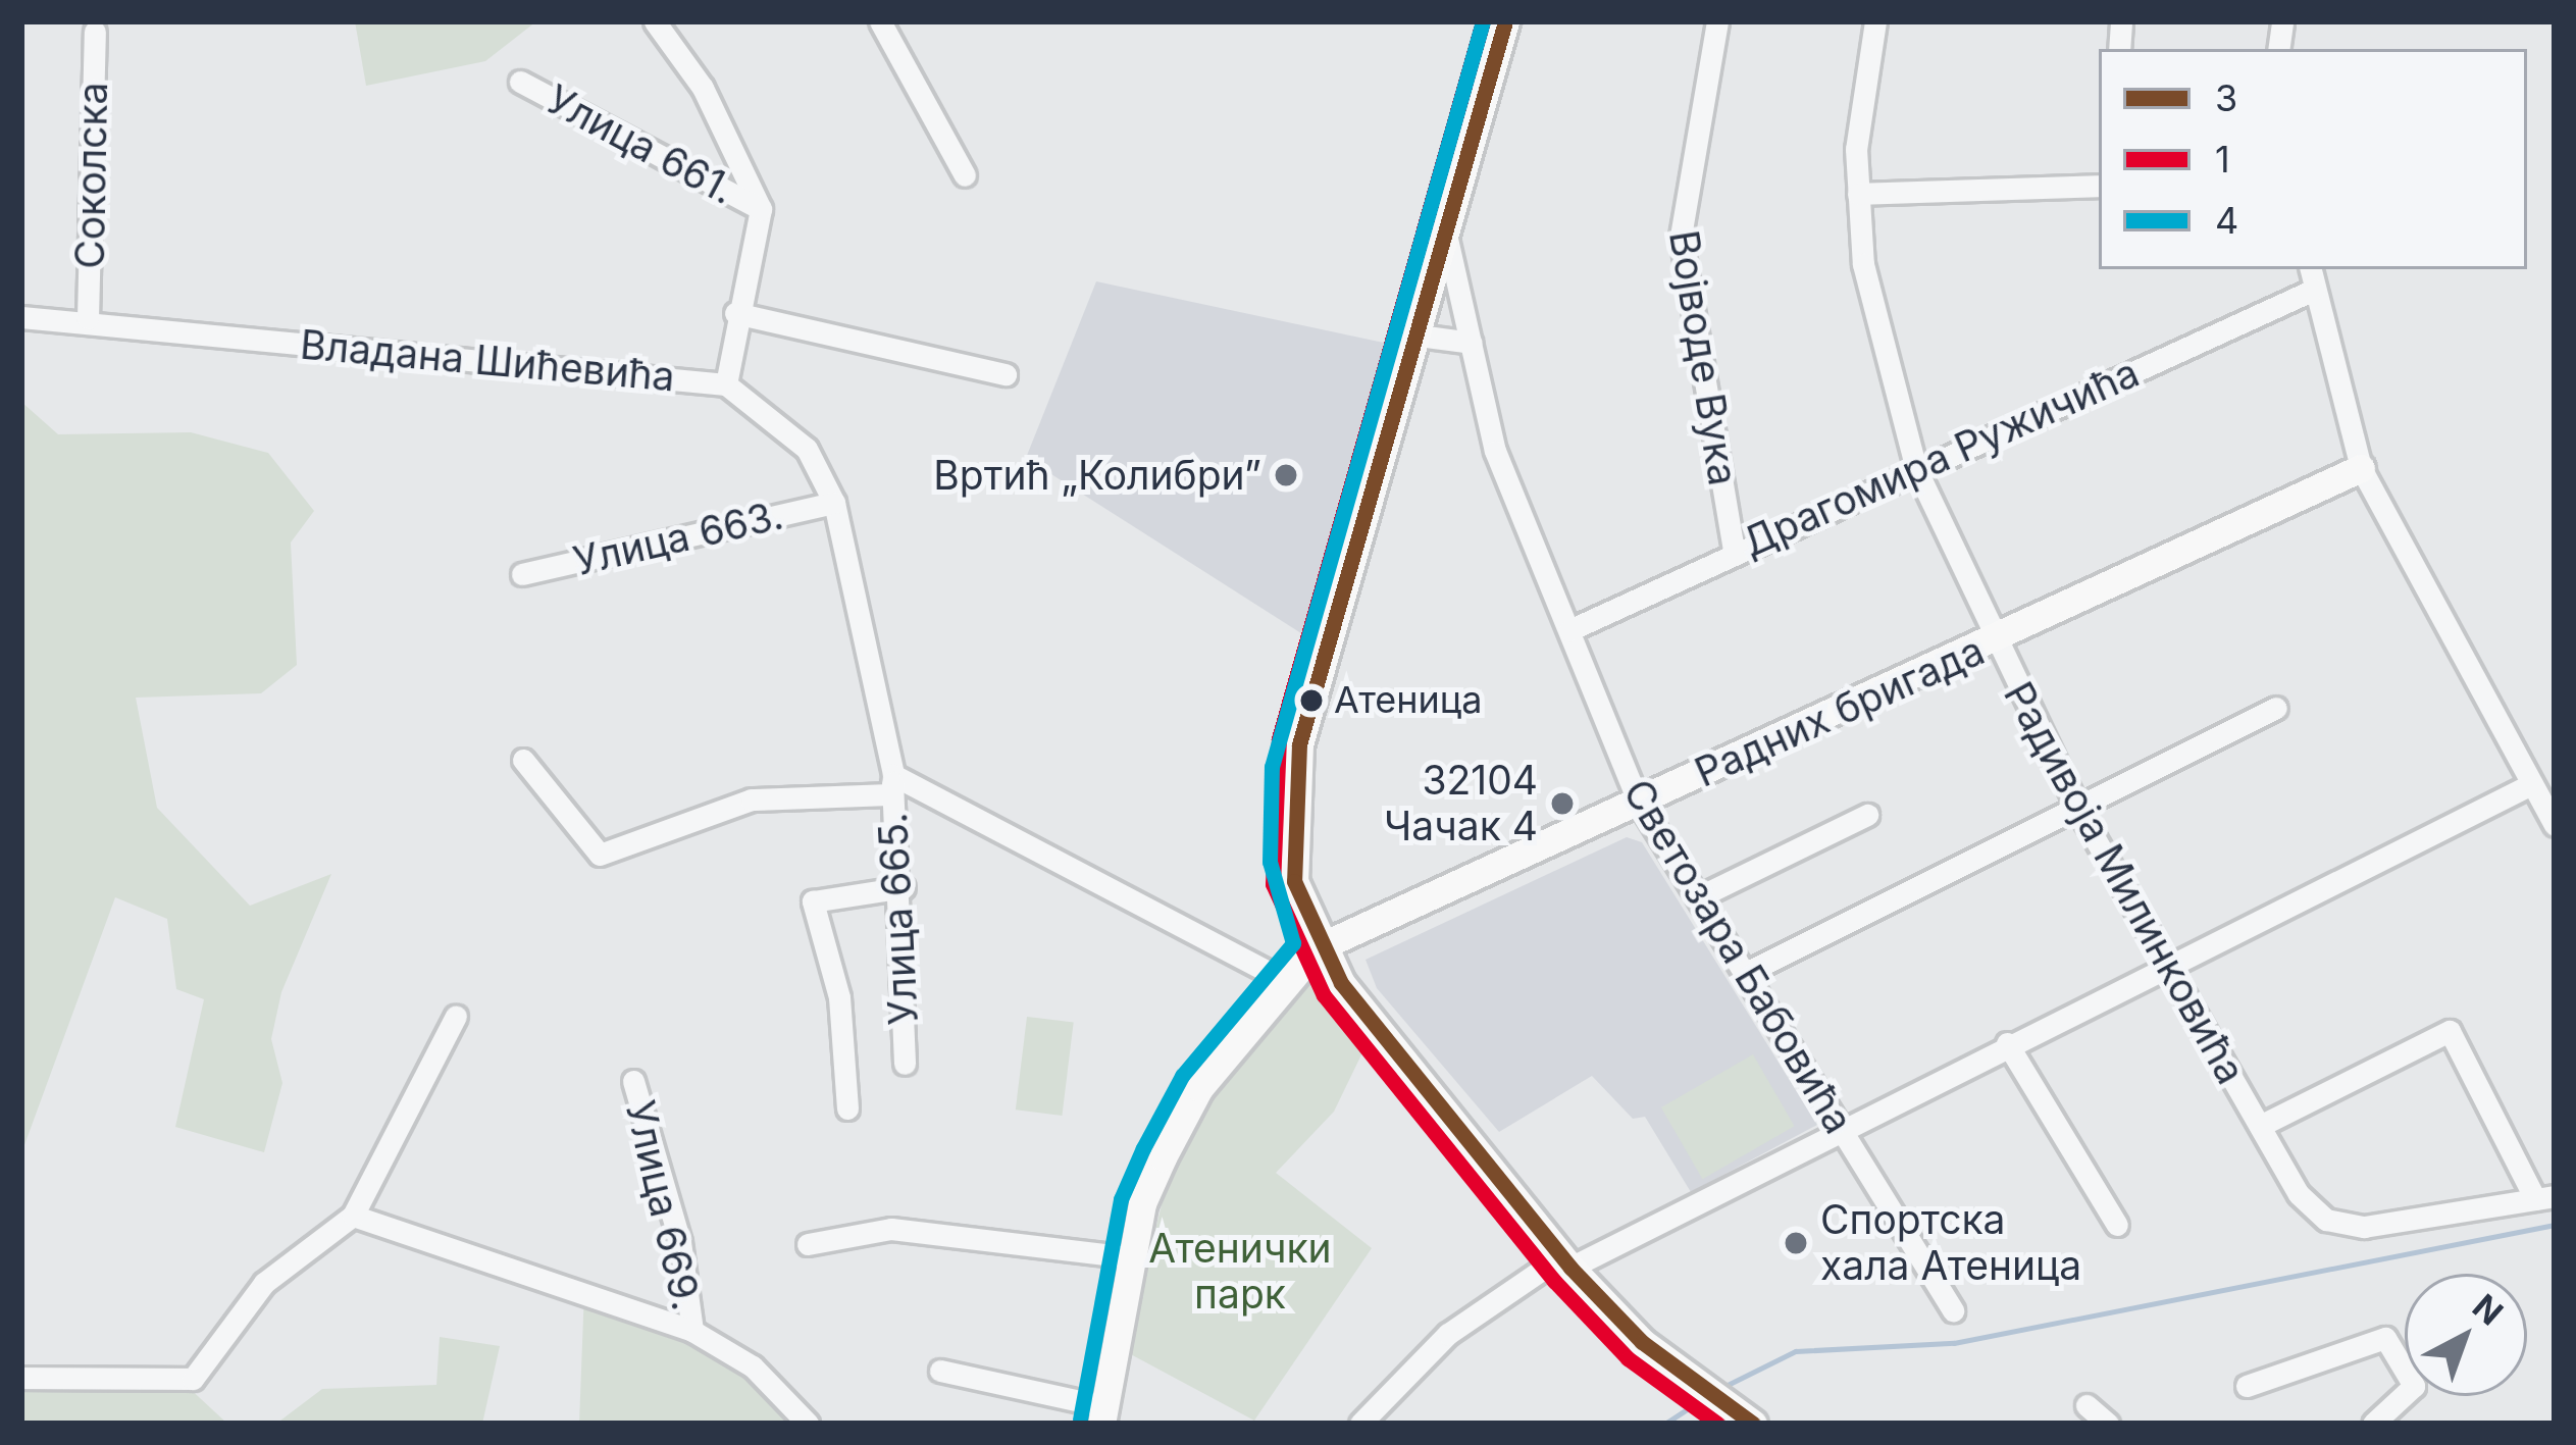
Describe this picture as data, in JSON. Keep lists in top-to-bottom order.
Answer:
{
  "streets": {
    "street": [
      "Улица 661.",
      "Соколска",
      "Војводе Вука",
      "Владана Шићевића",
      "Драгомира Ружичића",
      "Улица 663.",
      "Радних бригада",
      "Радивоја Милинковића",
      "Улица 665.",
      "Светозара Бабовића",
      "Улица 669."
    ]
  },
  "crossings": [
    ["Улица 661.", "Владана Шићевића"],
    ["Соколска", "Владана Шићевића"],
    ["Војводе Вука", "Драгомира Ружичића"],
    ["Владана Шићевића", "Улица 663."],
    ["Владана Шићевића", "Улица 665."],
    ["Драгомира Ружичића", "Радивоја Милинковића"],
    ["Драгомира Ружичића", "Светозара Бабовића"],
    ["Радних бригада", "Радивоја Милинковића"],
    ["Радних бригада", "Светозара Бабовића"]
  ],
  "parks": ["Атенички парк"],
  "places": [
    "Вртић „Колибри”",
    "Атеница",
    "32104 Чачак 4",
    "Спортска хала Атеница"
  ],
  "lines": ["transit line 3", "transit line 1", "transit line 4"],
  "legend": ["3", "1", "4"],
  "north": "top right"
}
